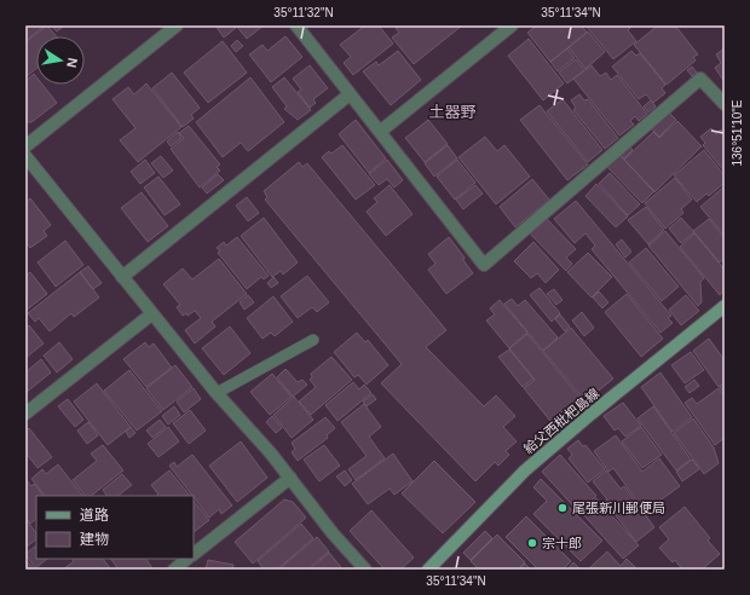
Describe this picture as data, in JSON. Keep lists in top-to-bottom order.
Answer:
{
  "streets": {
    "main road": ["給父西枇杷島線"]
  },
  "districts": ["土器野"],
  "places": ["尾張新川郵便局", "宗十郎"],
  "legend": ["道路", "建物"],
  "north": "right",
  "coordinates": ["35°11'32\"N", "35°11'34\"N", "136°51'10\"E"]
}
